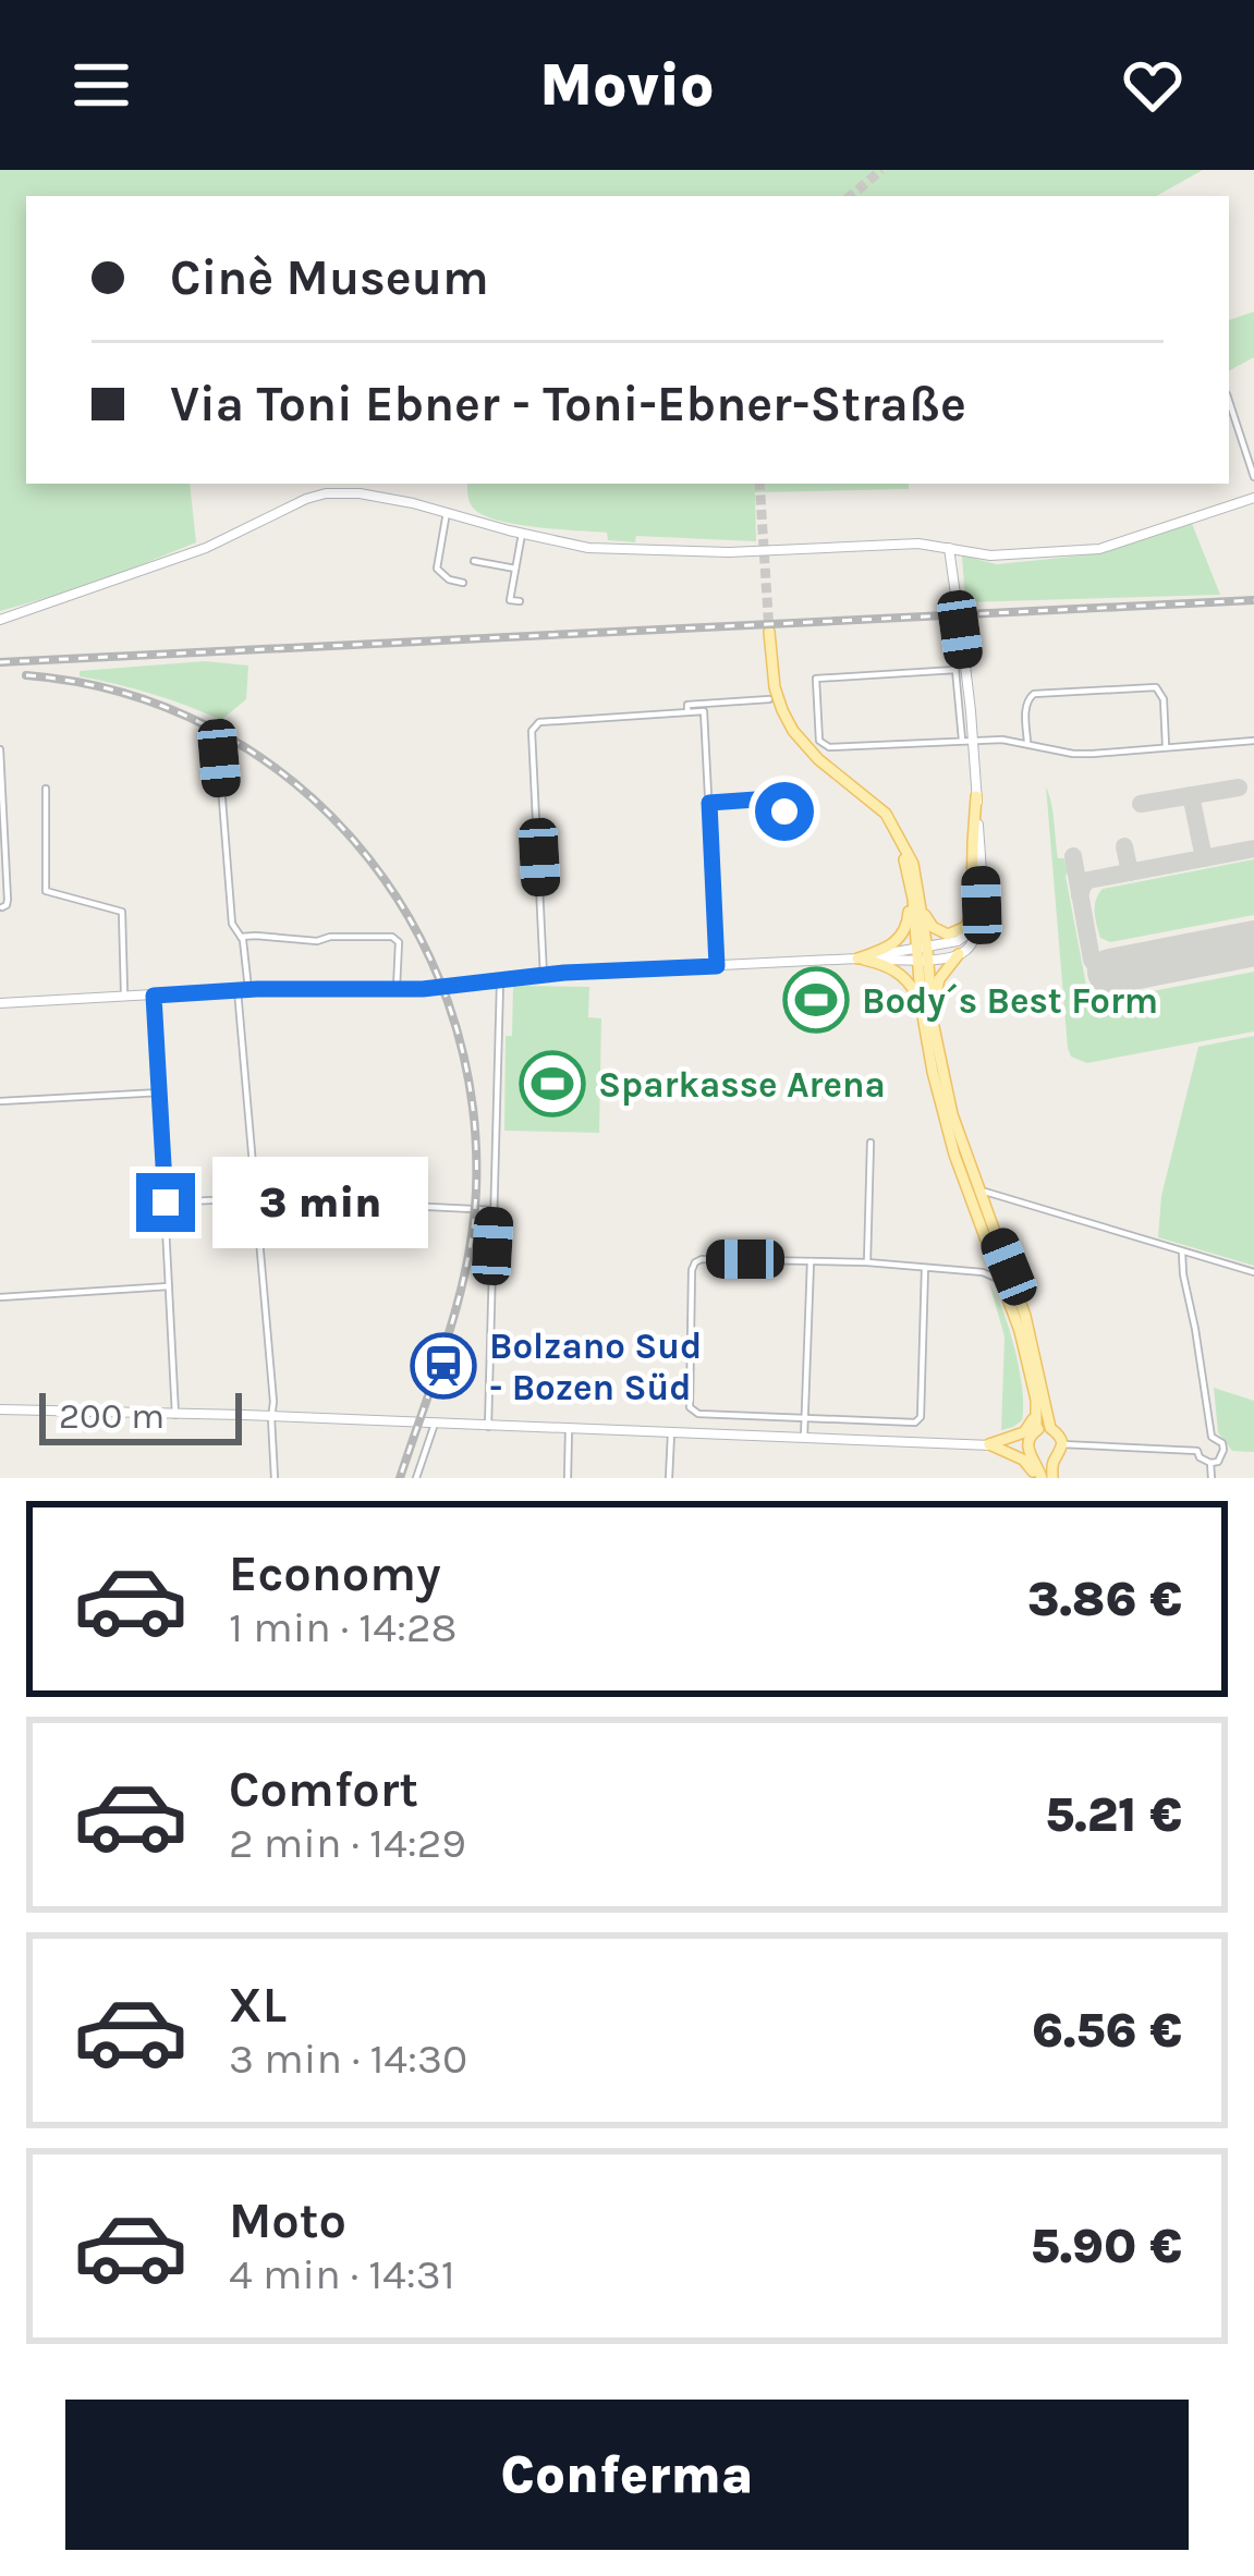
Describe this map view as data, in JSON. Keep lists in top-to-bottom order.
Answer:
{
  "places": {
    "sports": ["Body´s Best Form", "Sparkasse Arena"],
    "station": ["Bolzano Sud - Bozen Süd"]
  },
  "scale_bar": "200 m",
  "page": {
    "header": "Movio",
    "banner": ["Cinè Museum", "Via Toni Ebner - Toni-Ebner-Straße"],
    "bubble": "3 min",
    "scale": "200 m",
    "list": [
      {
        "name": "Economy",
        "note": "1 min · 14:28",
        "value": "3.86 €"
      },
      {
        "name": "Comfort",
        "note": "2 min · 14:29",
        "value": "5.21 €"
      },
      {
        "name": "XL",
        "note": "3 min · 14:30",
        "value": "6.56 €"
      },
      {
        "name": "Moto",
        "note": "4 min · 14:31",
        "value": "5.90 €"
      }
    ],
    "buttons": "Conferma"
  }
}
